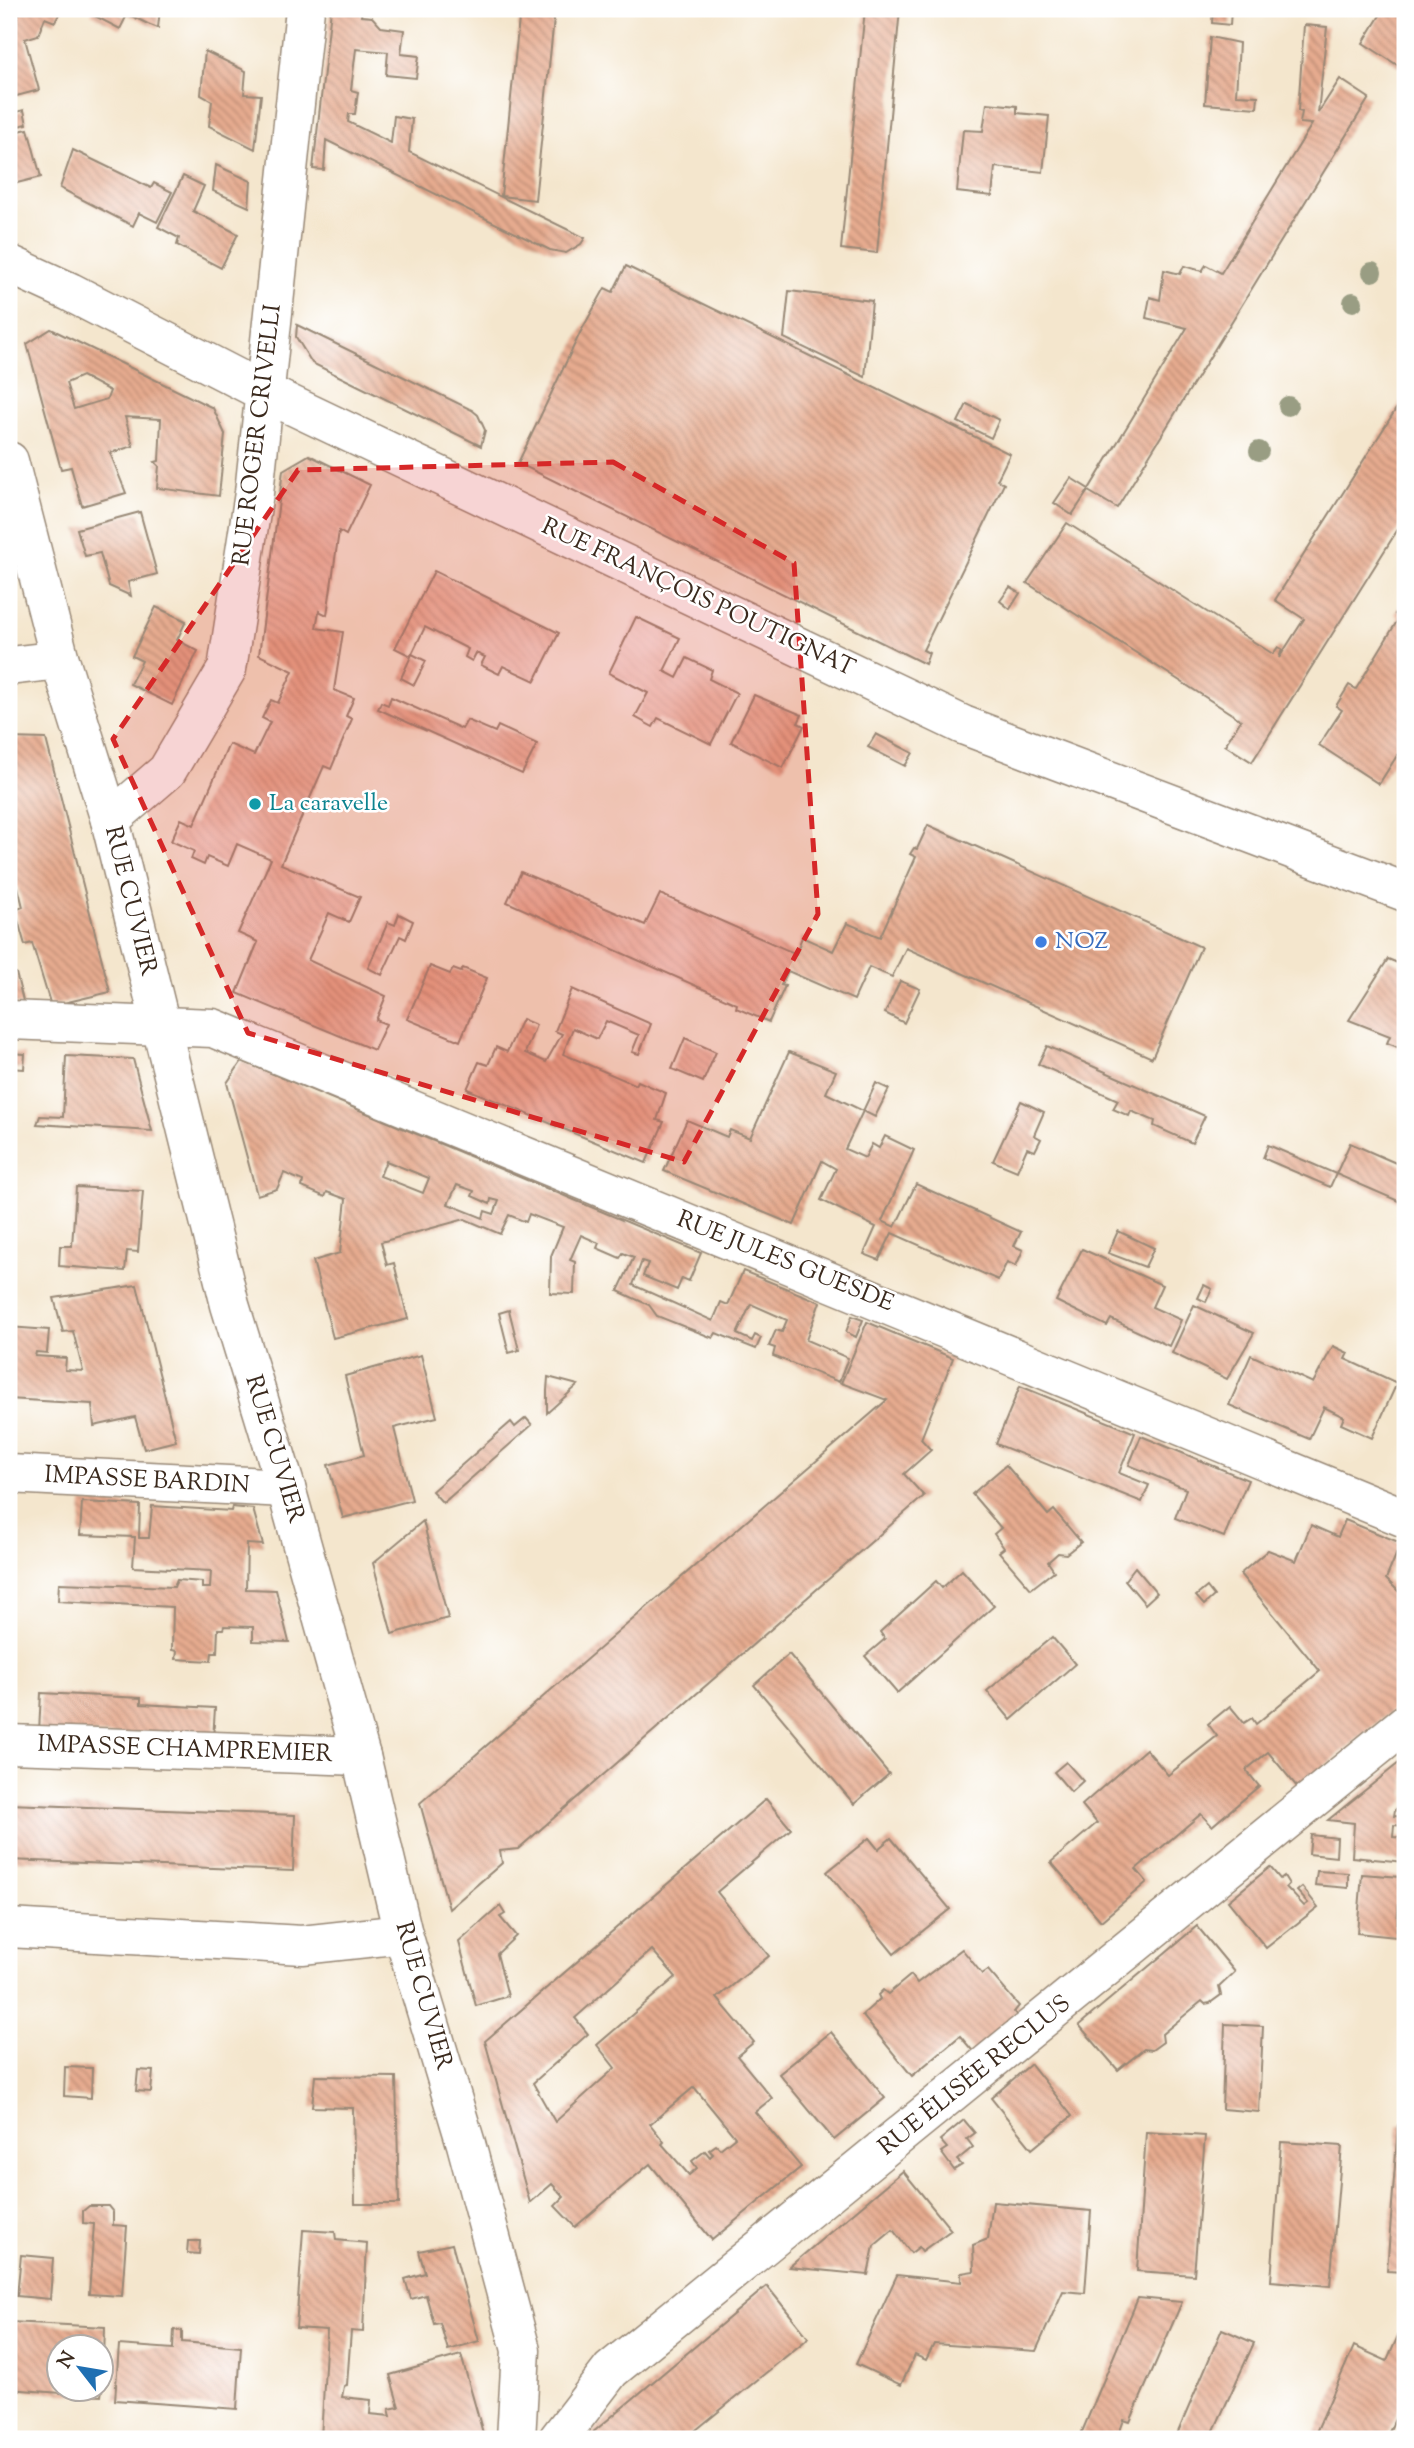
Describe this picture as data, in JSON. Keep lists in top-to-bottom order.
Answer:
{
  "streets": {
    "street": [
      "RUE ROGER CRIVELLI",
      "RUE FRANÇOIS POUTIGNAT",
      "RUE CUVIER",
      "RUE JULES GUESDE",
      "IMPASSE BARDIN",
      "IMPASSE CHAMPREMIER",
      "RUE ÉLISÉE RECLUS"
    ]
  },
  "crossings": [
    ["RUE ROGER CRIVELLI", "RUE FRANÇOIS POUTIGNAT"],
    ["RUE ROGER CRIVELLI", "RUE CUVIER"],
    ["RUE CUVIER", "RUE JULES GUESDE"],
    ["RUE CUVIER", "IMPASSE BARDIN"],
    ["RUE CUVIER", "IMPASSE CHAMPREMIER"]
  ],
  "places": ["La caravelle", "NOZ"],
  "north": "top left"
}
